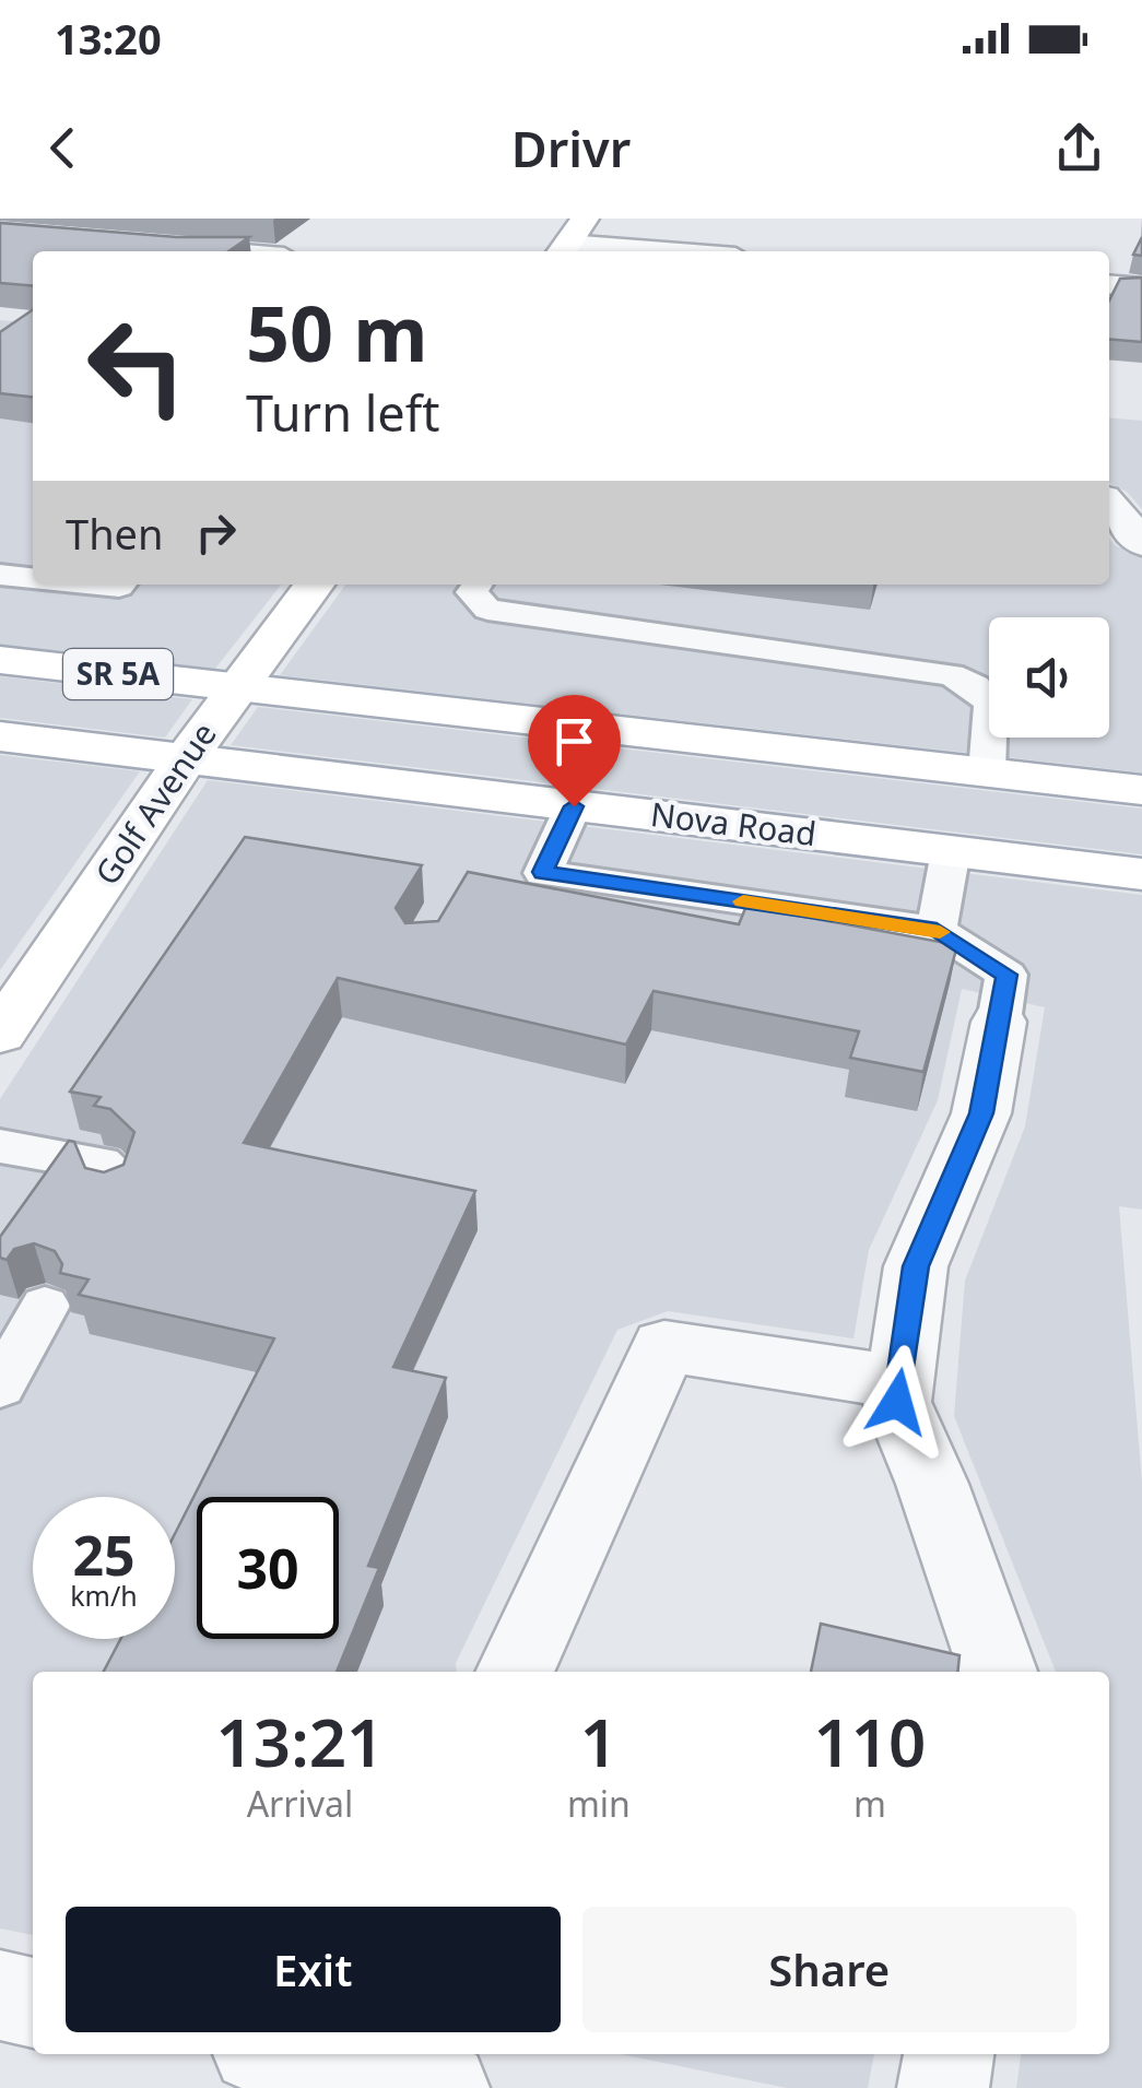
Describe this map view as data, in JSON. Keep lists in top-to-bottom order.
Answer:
{
  "streets": {
    "main road": ["SR 5A", "Golf Avenue", "Nova Road"]
  },
  "crossings": [
    ["SR 5A", "Golf Avenue"],
    ["Golf Avenue", "Nova Road"]
  ],
  "page": {
    "status": "13:20",
    "header": "Drivr",
    "turn": ["50 m", "Turn left"],
    "then": "Then",
    "speed": "25 km/h",
    "limit": "30",
    "eta": [
      "13:21",
      "Arrival",
      "1",
      "min",
      "110",
      "m"
    ],
    "buttons": ["Exit", "Share"]
  }
}
